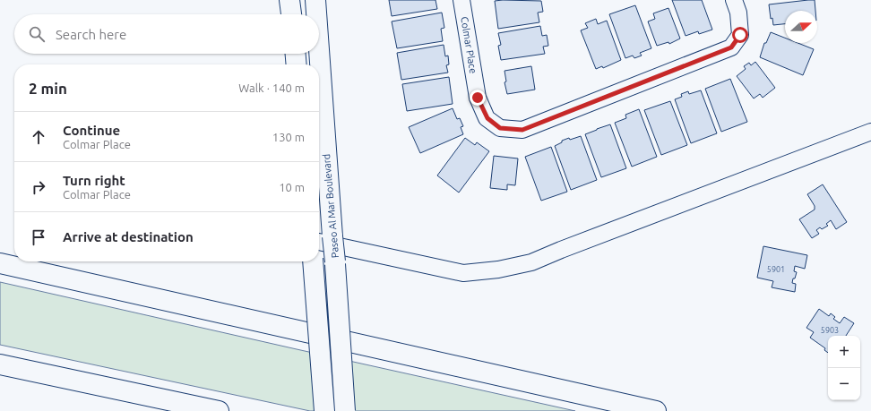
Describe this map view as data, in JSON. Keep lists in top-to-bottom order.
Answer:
{
  "streets": {
    "main road": ["Paseo Al Mar Boulevard"],
    "street": ["Colmar Place"]
  },
  "house_numbers": ["5901", "5903"],
  "north": "right",
  "page": {
    "search": "Search here",
    "heading": ["2 min", "Walk · 140 m"],
    "list": [
      ["Continue", "Colmar Place", "130 m"],
      ["Turn right", "Colmar Place", "10 m"],
      "Arrive at destination"
    ],
    "map_buttons": ["+", "−"]
  }
}
